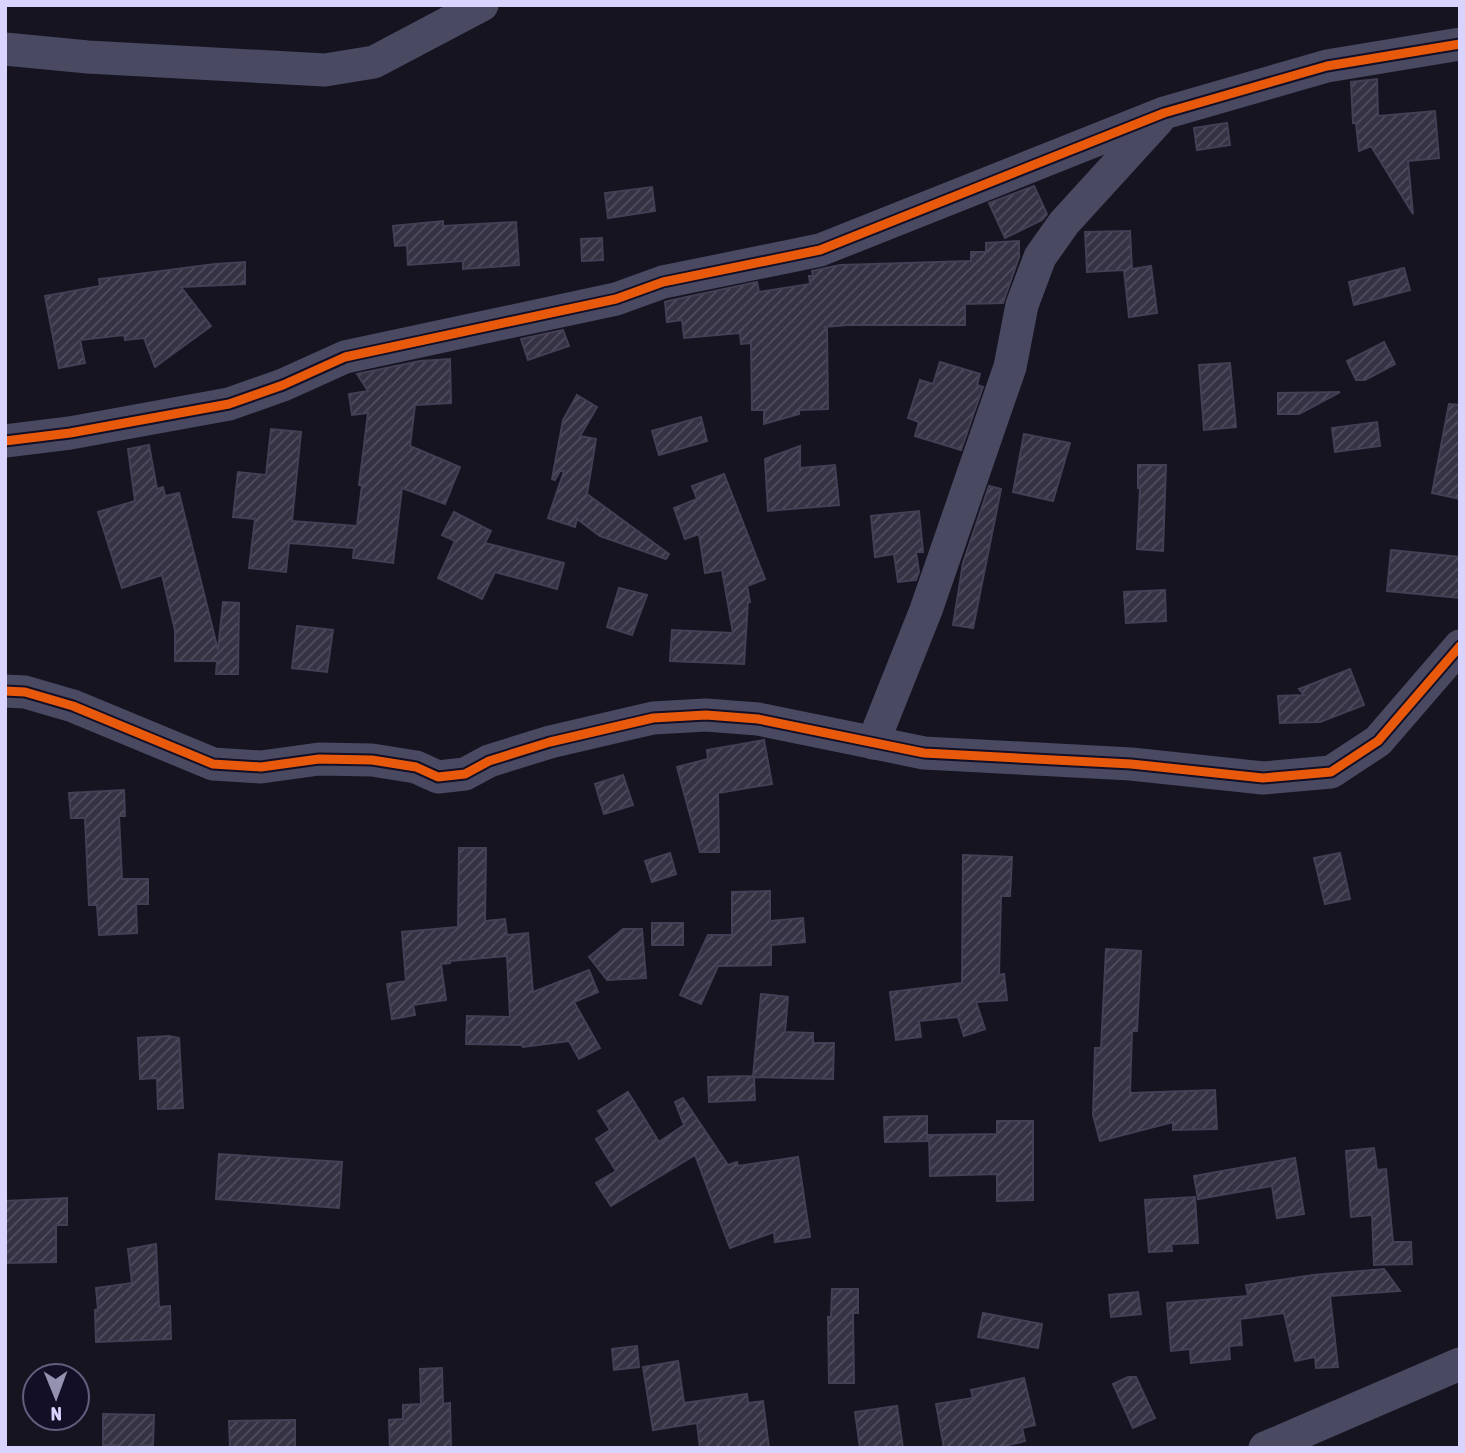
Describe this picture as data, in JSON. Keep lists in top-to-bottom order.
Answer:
{
  "north": "bottom"
}
